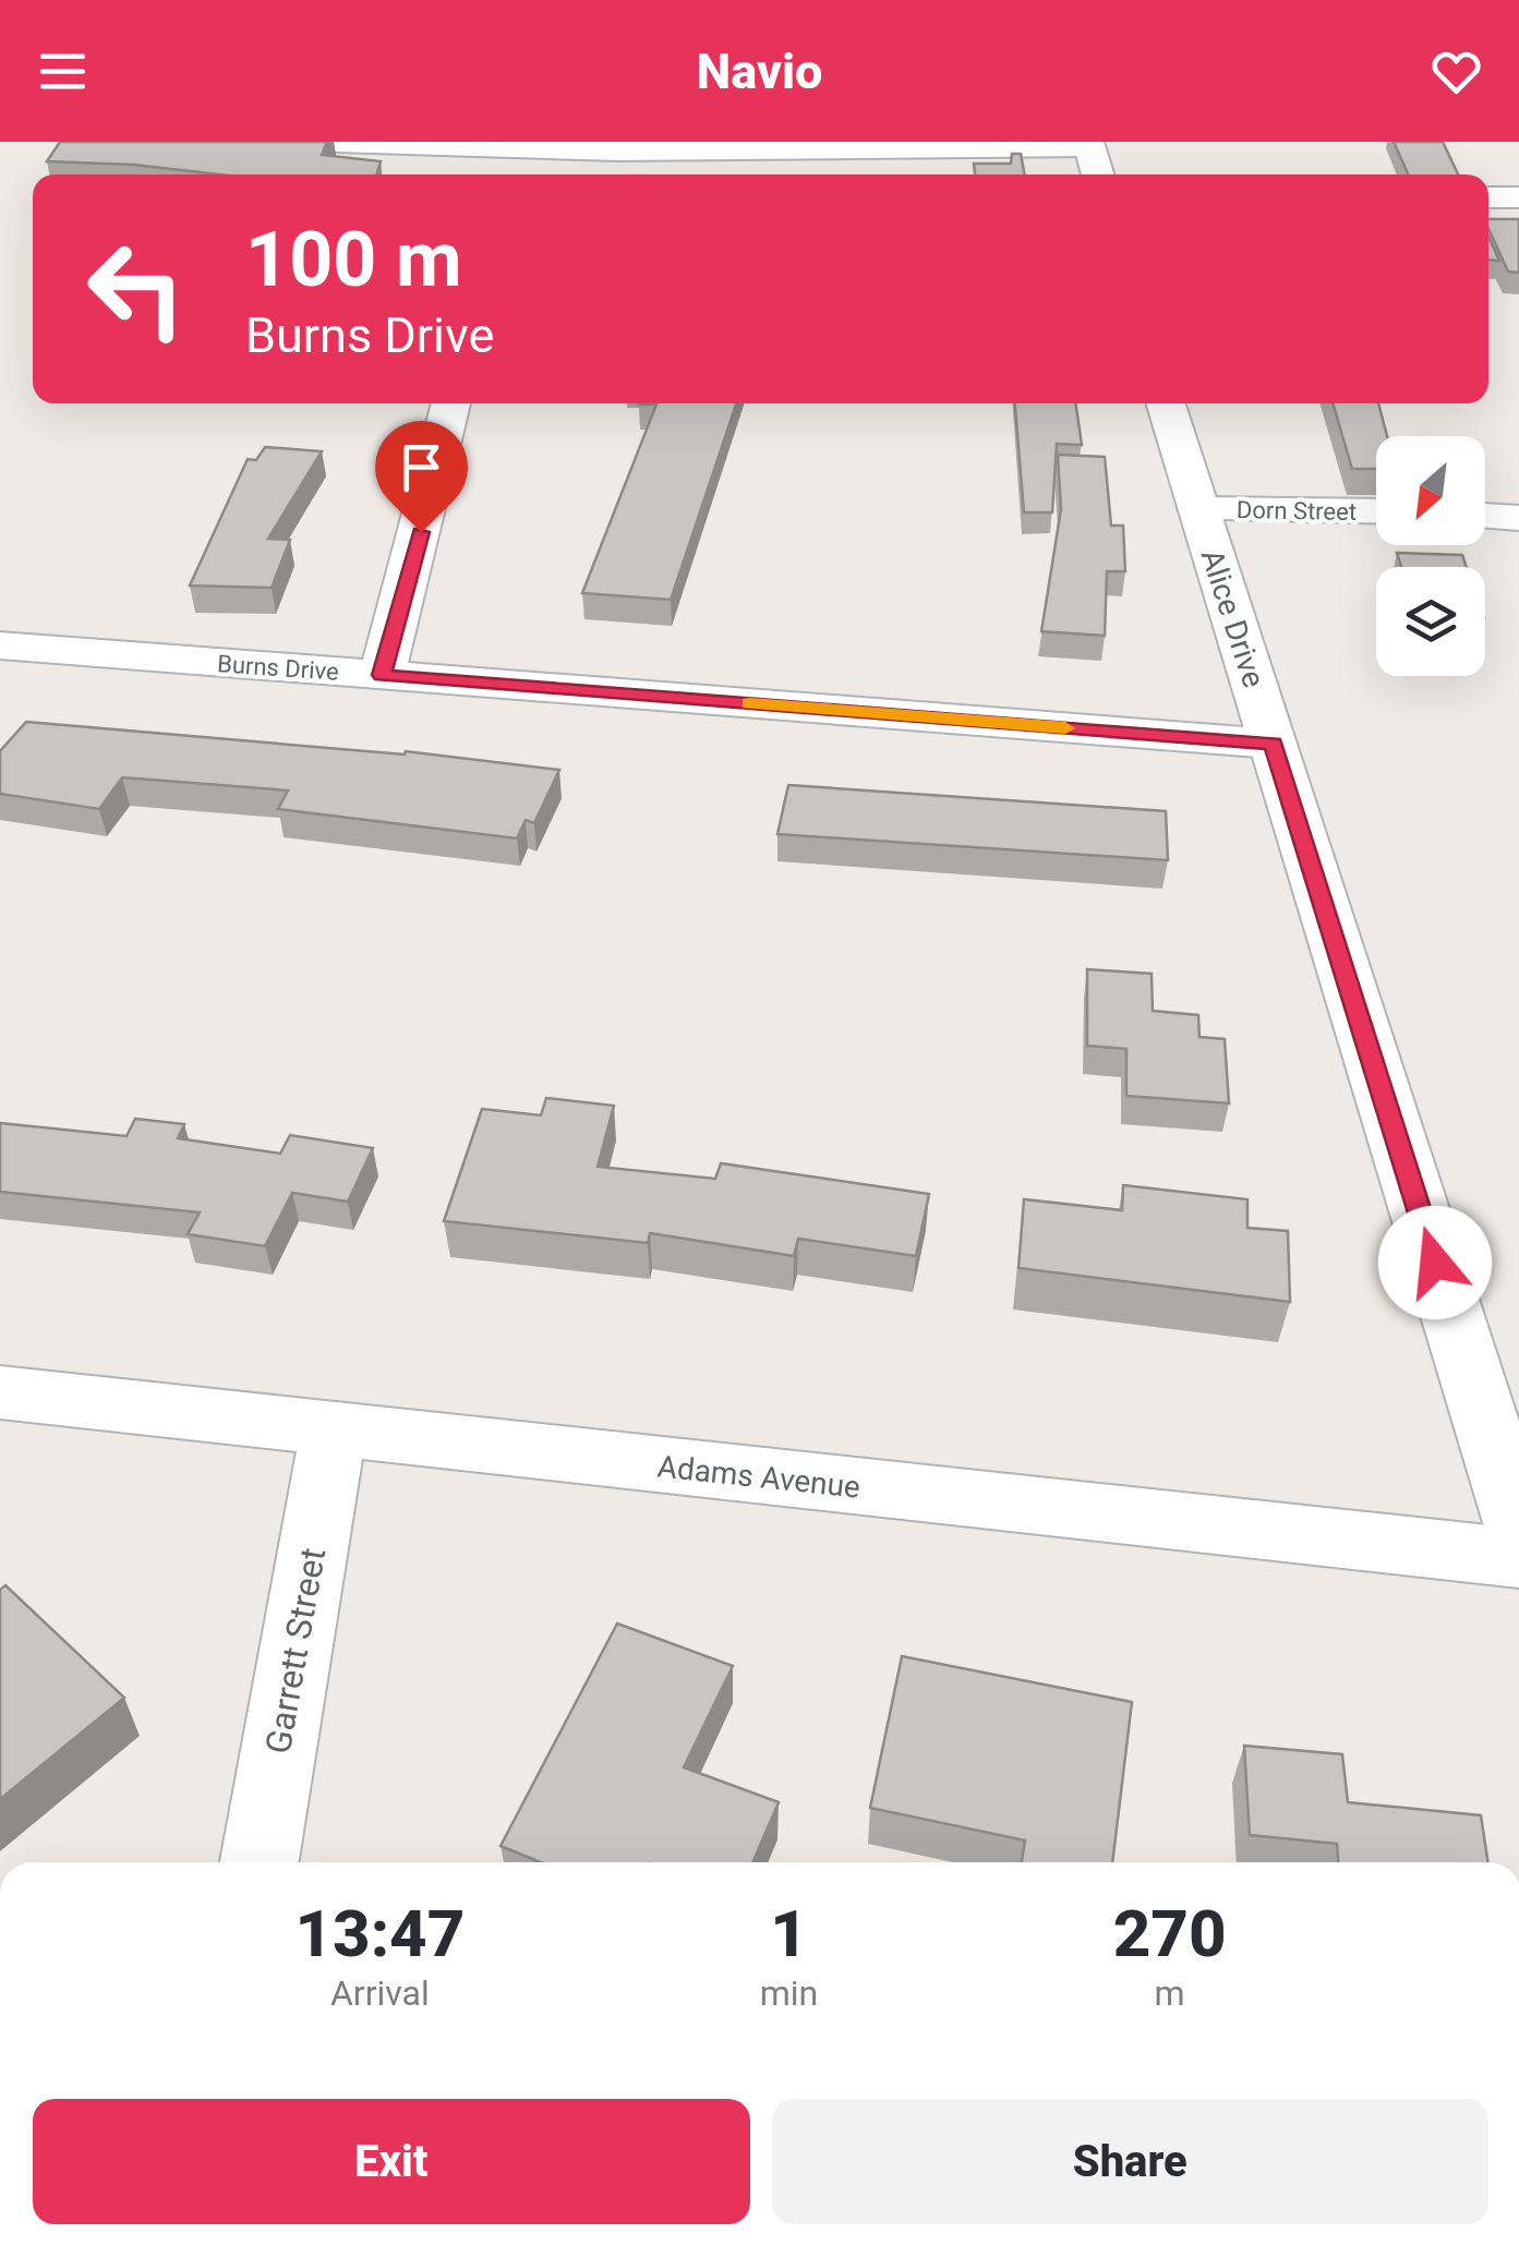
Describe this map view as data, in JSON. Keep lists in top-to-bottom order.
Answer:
{
  "streets": {
    "street": [
      "Dorn Street",
      "Alice Drive",
      "Burns Drive",
      "Adams Avenue",
      "Garrett Street"
    ]
  },
  "crossings": [
    ["Dorn Street", "Alice Drive"],
    ["Alice Drive", "Burns Drive"],
    ["Alice Drive", "Adams Avenue"],
    ["Adams Avenue", "Garrett Street"]
  ],
  "north": "bottom left",
  "page": {
    "header": "Navio",
    "turn": ["100 m", "Burns Drive"],
    "eta": [
      "13:47",
      "Arrival",
      "1",
      "min",
      "270",
      "m"
    ],
    "buttons": ["Exit", "Share"]
  }
}
